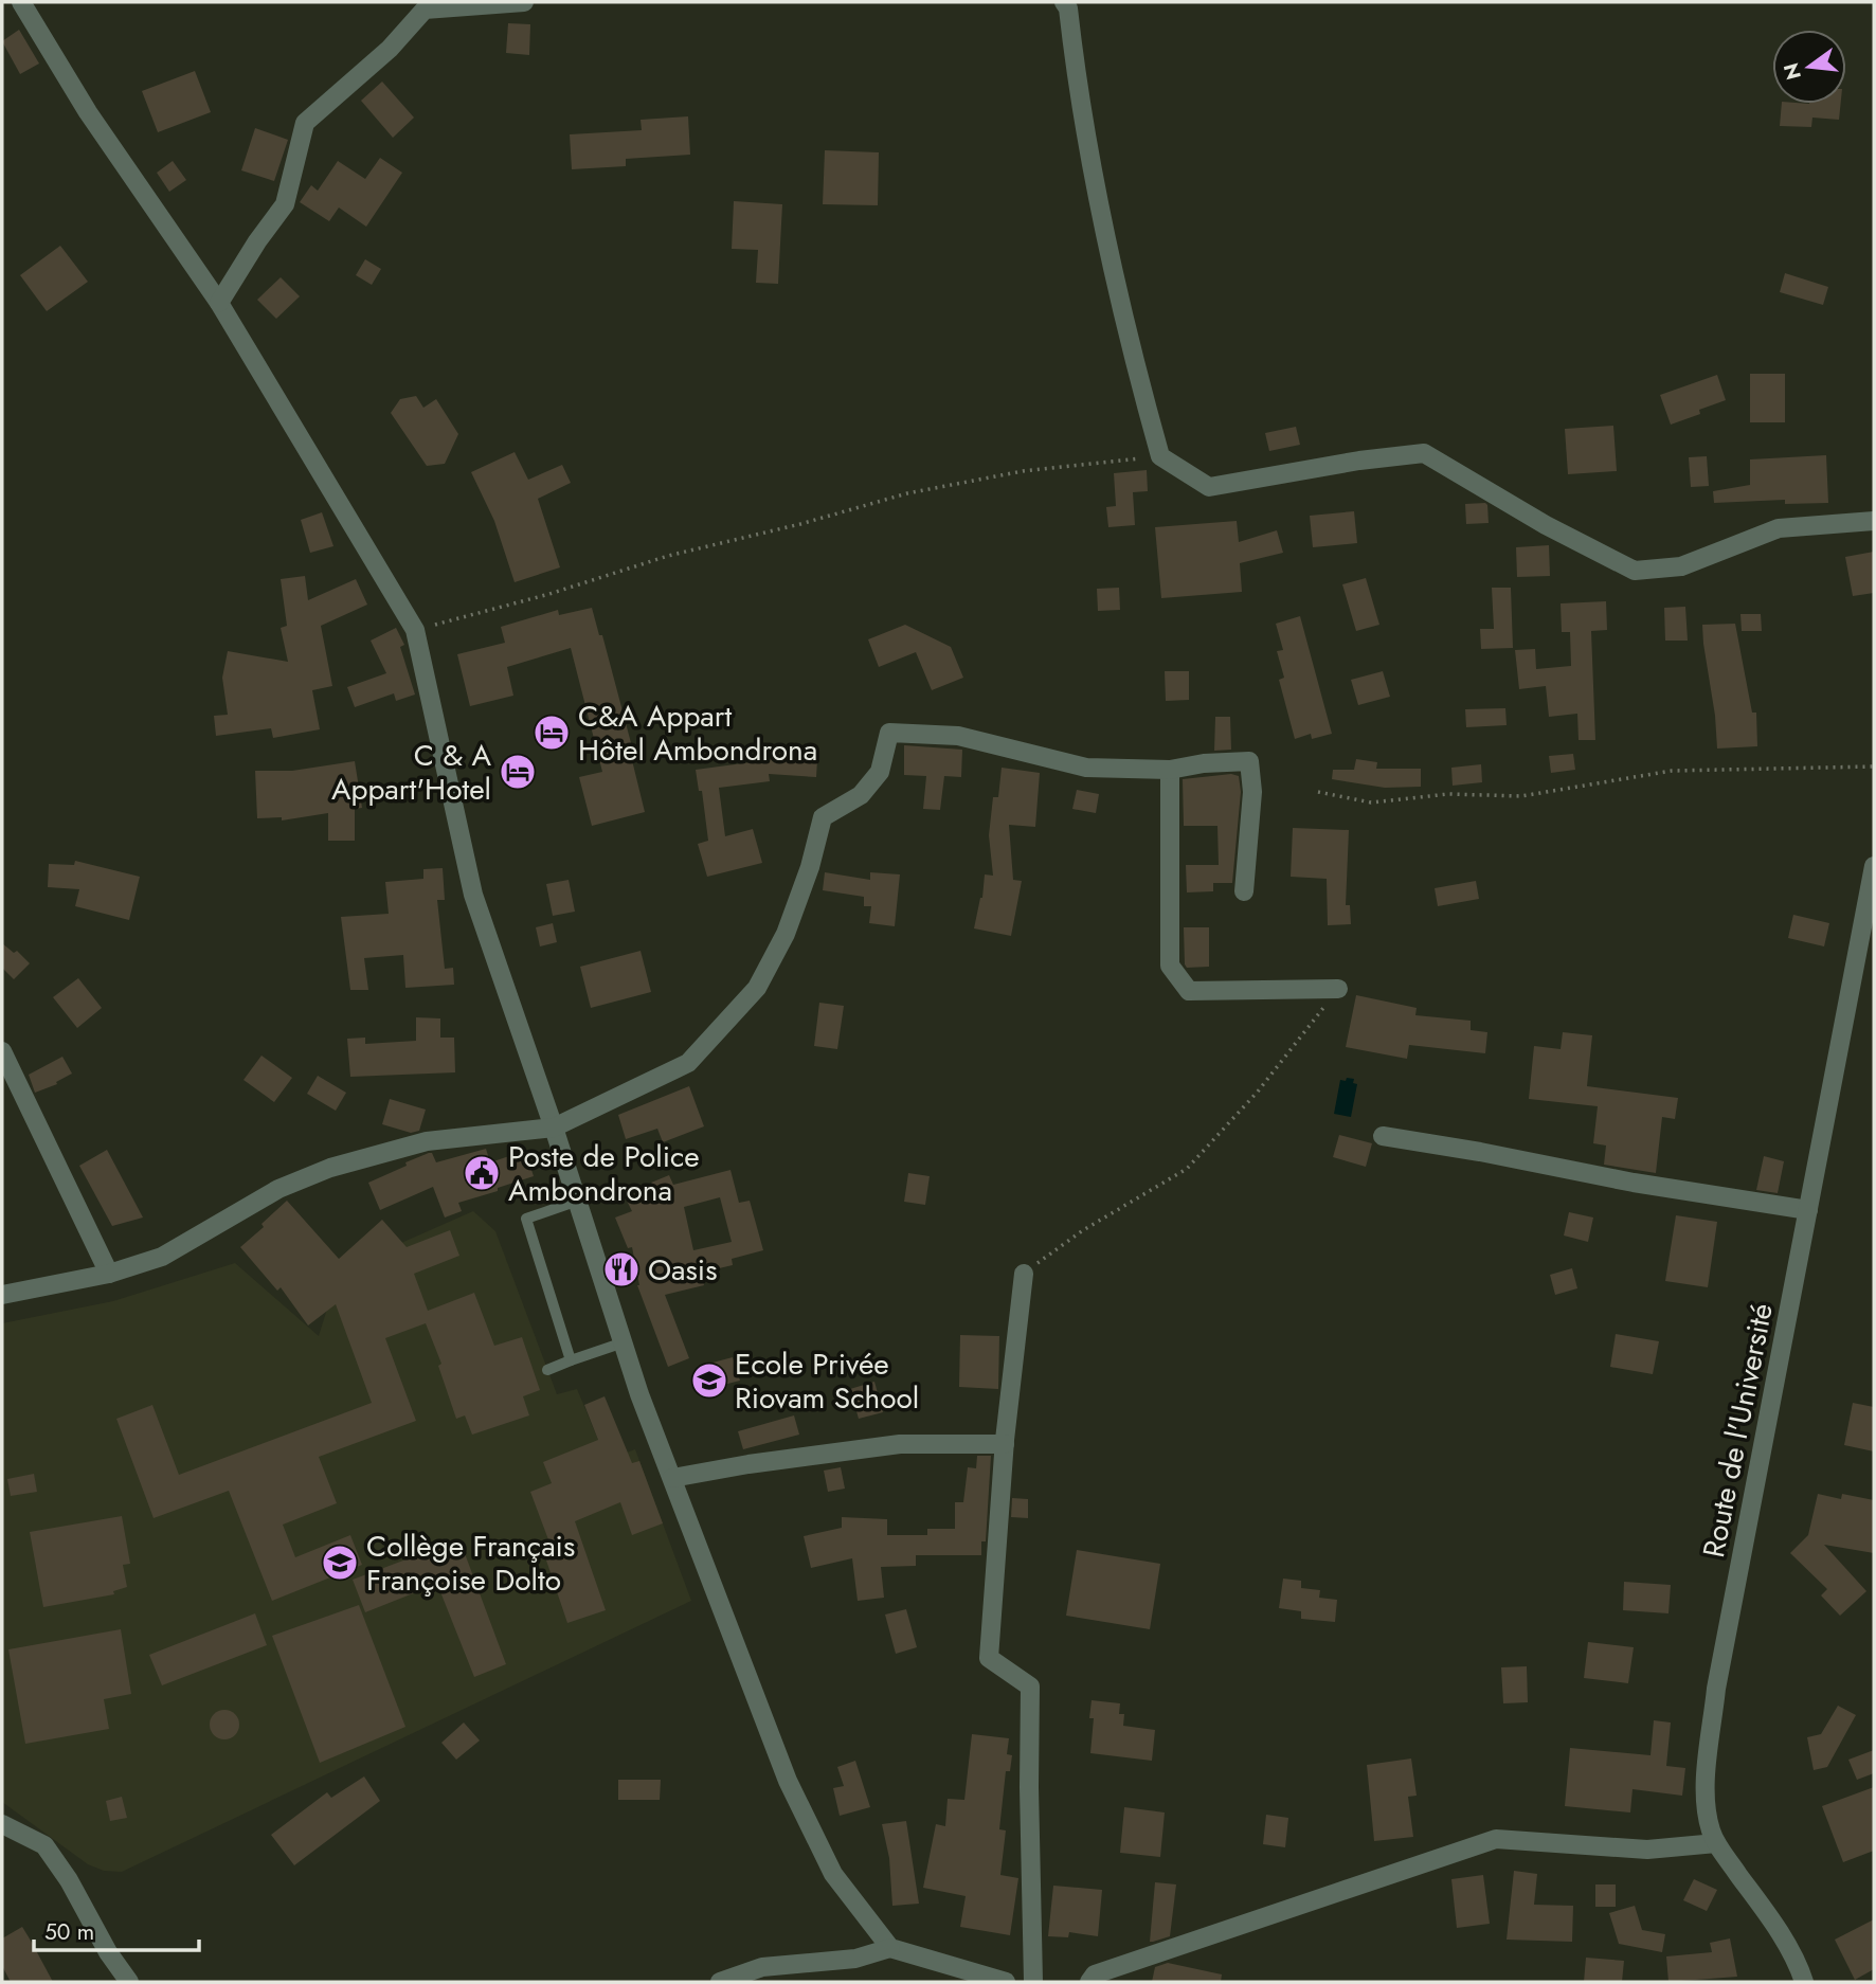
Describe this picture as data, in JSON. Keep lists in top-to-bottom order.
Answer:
{
  "streets": {
    "street": ["Route de l'Université"]
  },
  "places": {
    "hotel": ["C&A Appart Hôtel Ambondrona", "C & A Appart'Hotel"],
    "public building": ["Poste de Police Ambondrona"],
    "restaurant": ["Oasis"],
    "school or university": ["Ecole Privée Riovam School", "Collège Français Françoise Dolto"]
  },
  "scale_bar": "50 m",
  "north": "left"
}
